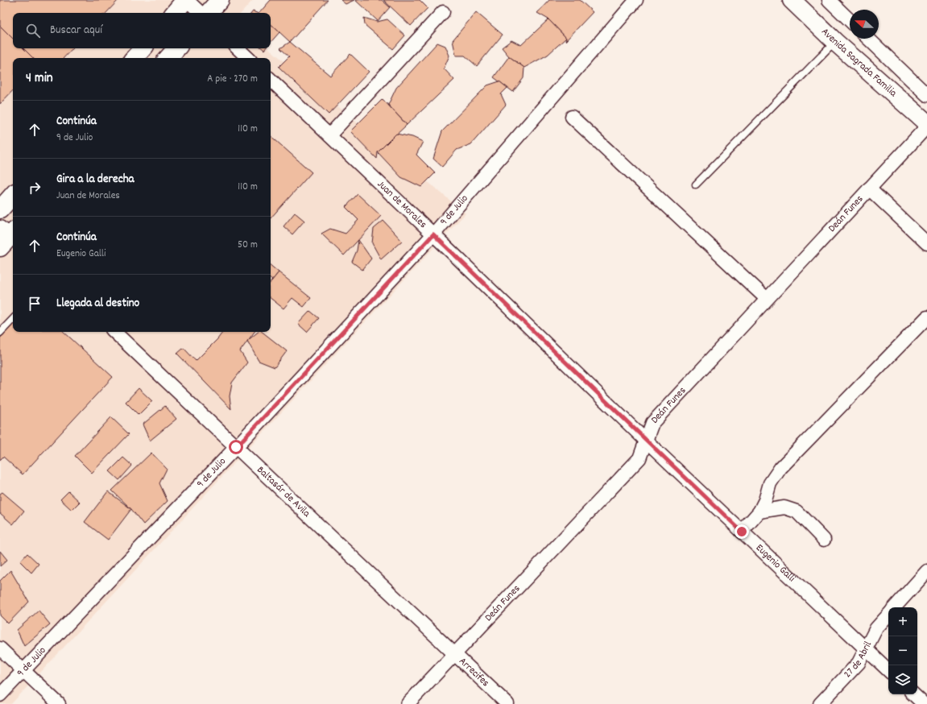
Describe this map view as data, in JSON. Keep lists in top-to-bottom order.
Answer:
{
  "streets": {
    "main road": ["Avenida Sagrada Familia"],
    "street": [
      "Juan de Morales",
      "9 de Julio",
      "Deán Funes",
      "Baltasár de Avila",
      "Eugenio Galli",
      "27 de Abril",
      "Arrecifes"
    ]
  },
  "crossings": [
    ["Juan de Morales", "9 de Julio"],
    ["Juan de Morales", "Deán Funes"],
    ["Juan de Morales", "Eugenio Galli"],
    ["9 de Julio", "Baltasár de Avila"],
    ["Deán Funes", "Baltasár de Avila"],
    ["Deán Funes", "Eugenio Galli"],
    ["Deán Funes", "Arrecifes"],
    ["Baltasár de Avila", "Arrecifes"],
    ["Eugenio Galli", "27 de Abril"]
  ],
  "north": "left",
  "page": {
    "search": "Buscar aquí",
    "heading": ["4 min", "A pie · 270 m"],
    "list": [
      ["Continúa", "9 de Julio", "110 m"],
      ["Gira a la derecha", "Juan de Morales", "110 m"],
      ["Continúa", "Eugenio Galli", "50 m"],
      "Llegada al destino"
    ],
    "map_buttons": ["+", "−"]
  }
}
